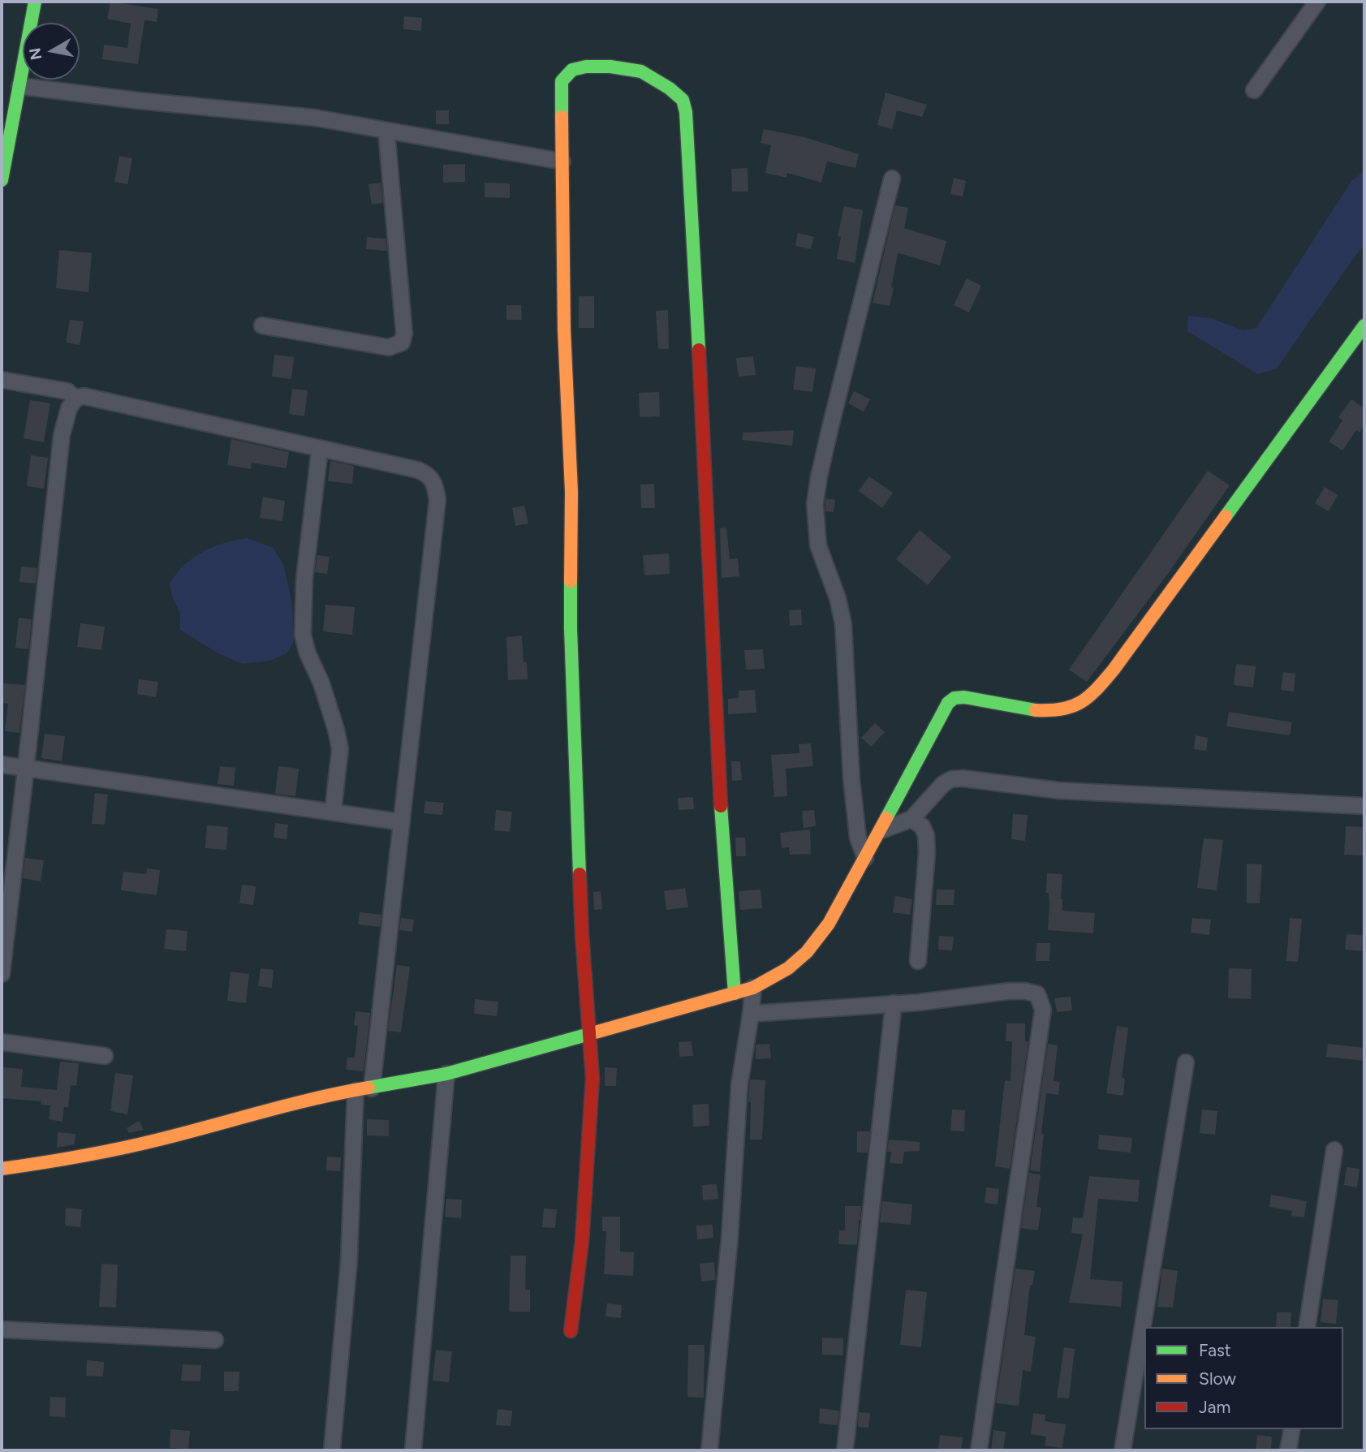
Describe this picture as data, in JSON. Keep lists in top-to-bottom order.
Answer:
{
  "legend": ["Fast", "Slow", "Jam"],
  "north": "left"
}
